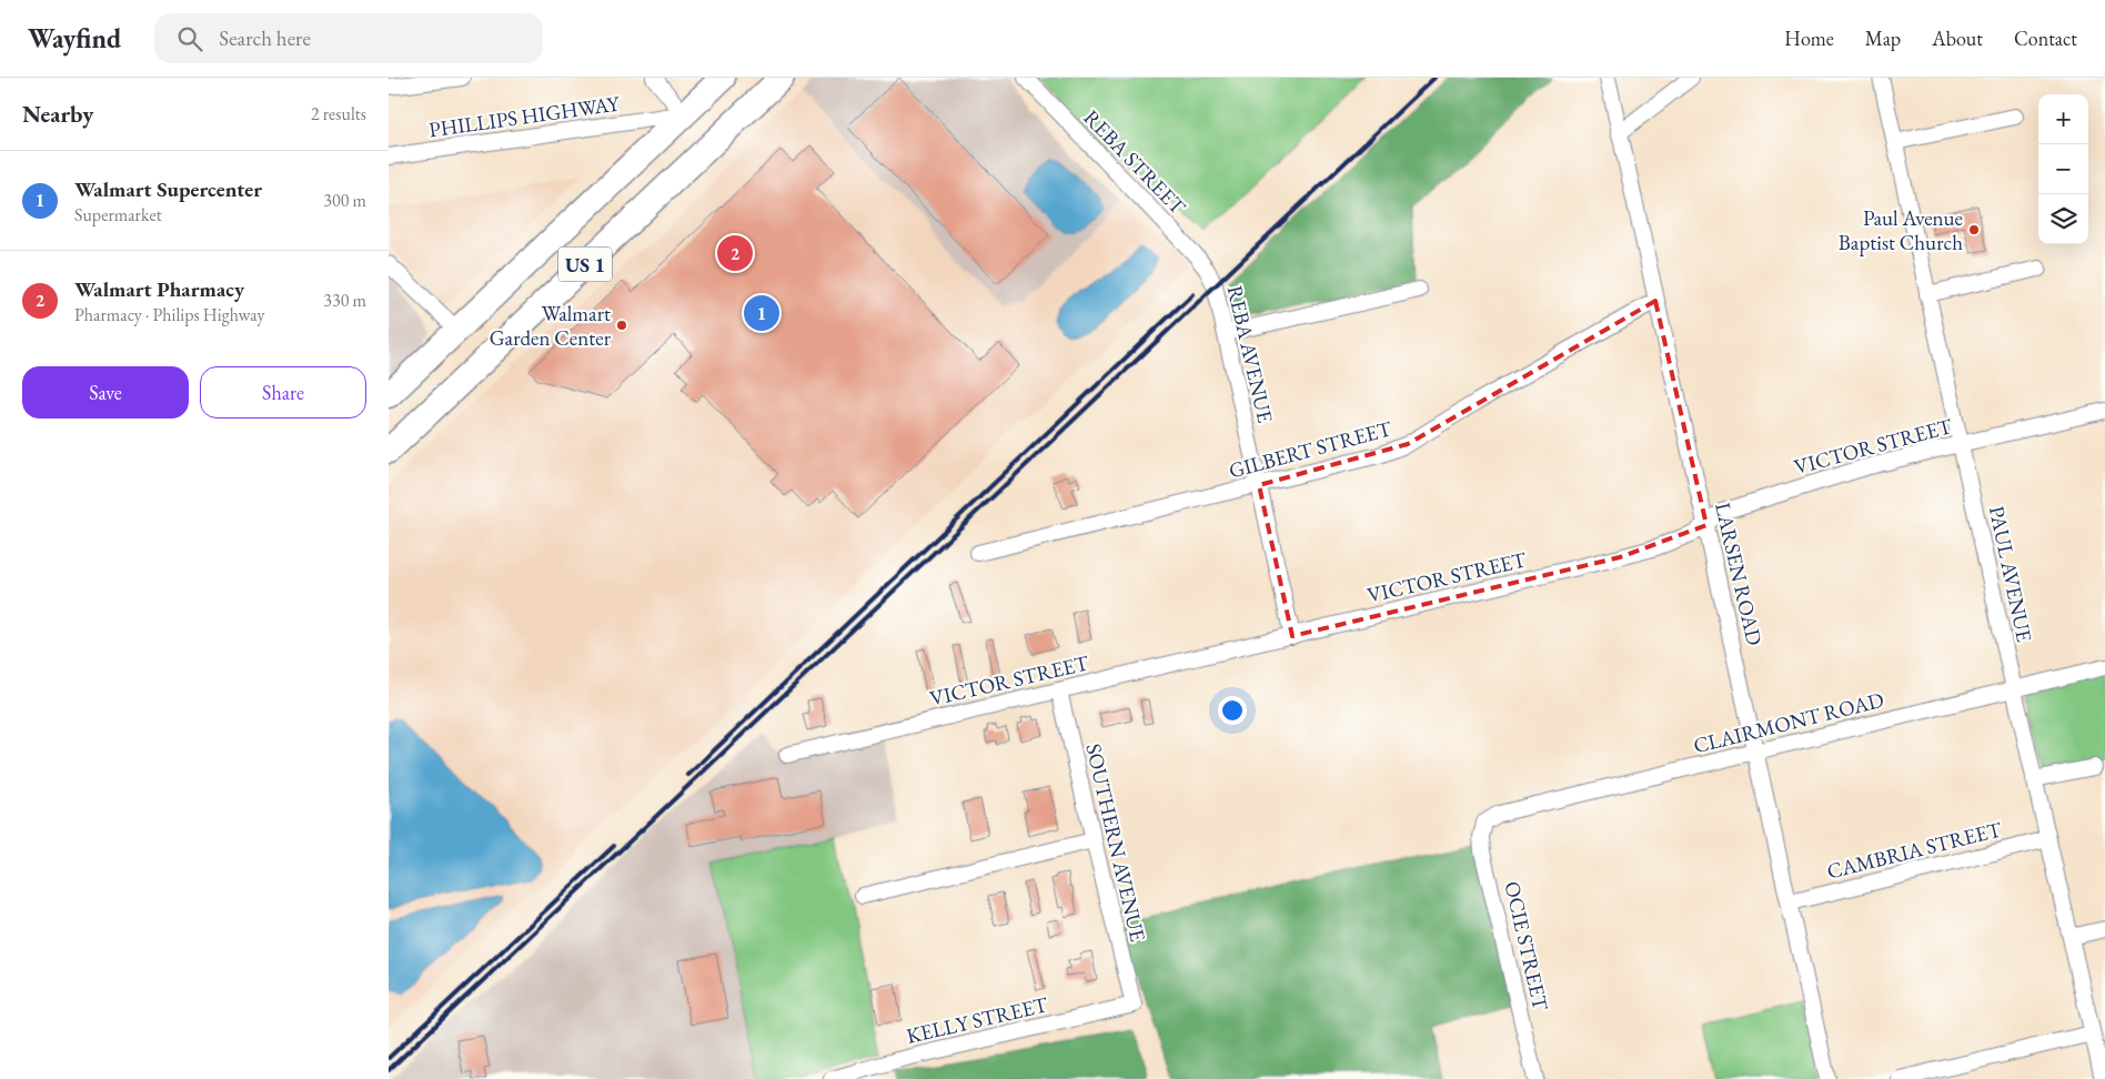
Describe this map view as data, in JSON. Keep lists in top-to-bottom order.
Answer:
{
  "streets": {
    "main road": ["US 1"],
    "street": [
      "PHILLIPS HIGHWAY",
      "REBA STREET",
      "REBA AVENUE",
      "VICTOR STREET",
      "GILBERT STREET",
      "LARSEN ROAD",
      "PAUL AVENUE",
      "CLAIRMONT ROAD",
      "SOUTHERN AVENUE",
      "CAMBRIA STREET",
      "OCIE STREET",
      "KELLY STREET"
    ]
  },
  "crossings": [
    ["PHILLIPS HIGHWAY", "US 1"],
    ["REBA STREET", "REBA AVENUE"],
    ["REBA AVENUE", "VICTOR STREET"],
    ["REBA AVENUE", "GILBERT STREET"],
    ["VICTOR STREET", "LARSEN ROAD"],
    ["VICTOR STREET", "PAUL AVENUE"],
    ["VICTOR STREET", "SOUTHERN AVENUE"],
    ["GILBERT STREET", "LARSEN ROAD"],
    ["LARSEN ROAD", "CLAIRMONT ROAD"],
    ["LARSEN ROAD", "CAMBRIA STREET"],
    ["PAUL AVENUE", "CLAIRMONT ROAD"],
    ["PAUL AVENUE", "CAMBRIA STREET"],
    ["CLAIRMONT ROAD", "OCIE STREET"],
    ["SOUTHERN AVENUE", "KELLY STREET"]
  ],
  "places": ["Paul Avenue Baptist Church", "Walmart Garden Center"],
  "page": {
    "header": "Wayfind",
    "search": "Search here",
    "nav": [
      "Home",
      "Map",
      "About",
      "Contact"
    ],
    "heading": ["Nearby", "2 results"],
    "map_buttons": ["+", "−"],
    "list": [
      {
        "mark": "1",
        "name": "Walmart Supercenter",
        "note": "Supermarket",
        "value": "300 m"
      },
      {
        "mark": "2",
        "name": "Walmart Pharmacy",
        "note": "Pharmacy · Philips Highway",
        "value": "330 m"
      }
    ],
    "pins": ["2", "1"],
    "buttons": ["Save", "Share"]
  }
}
